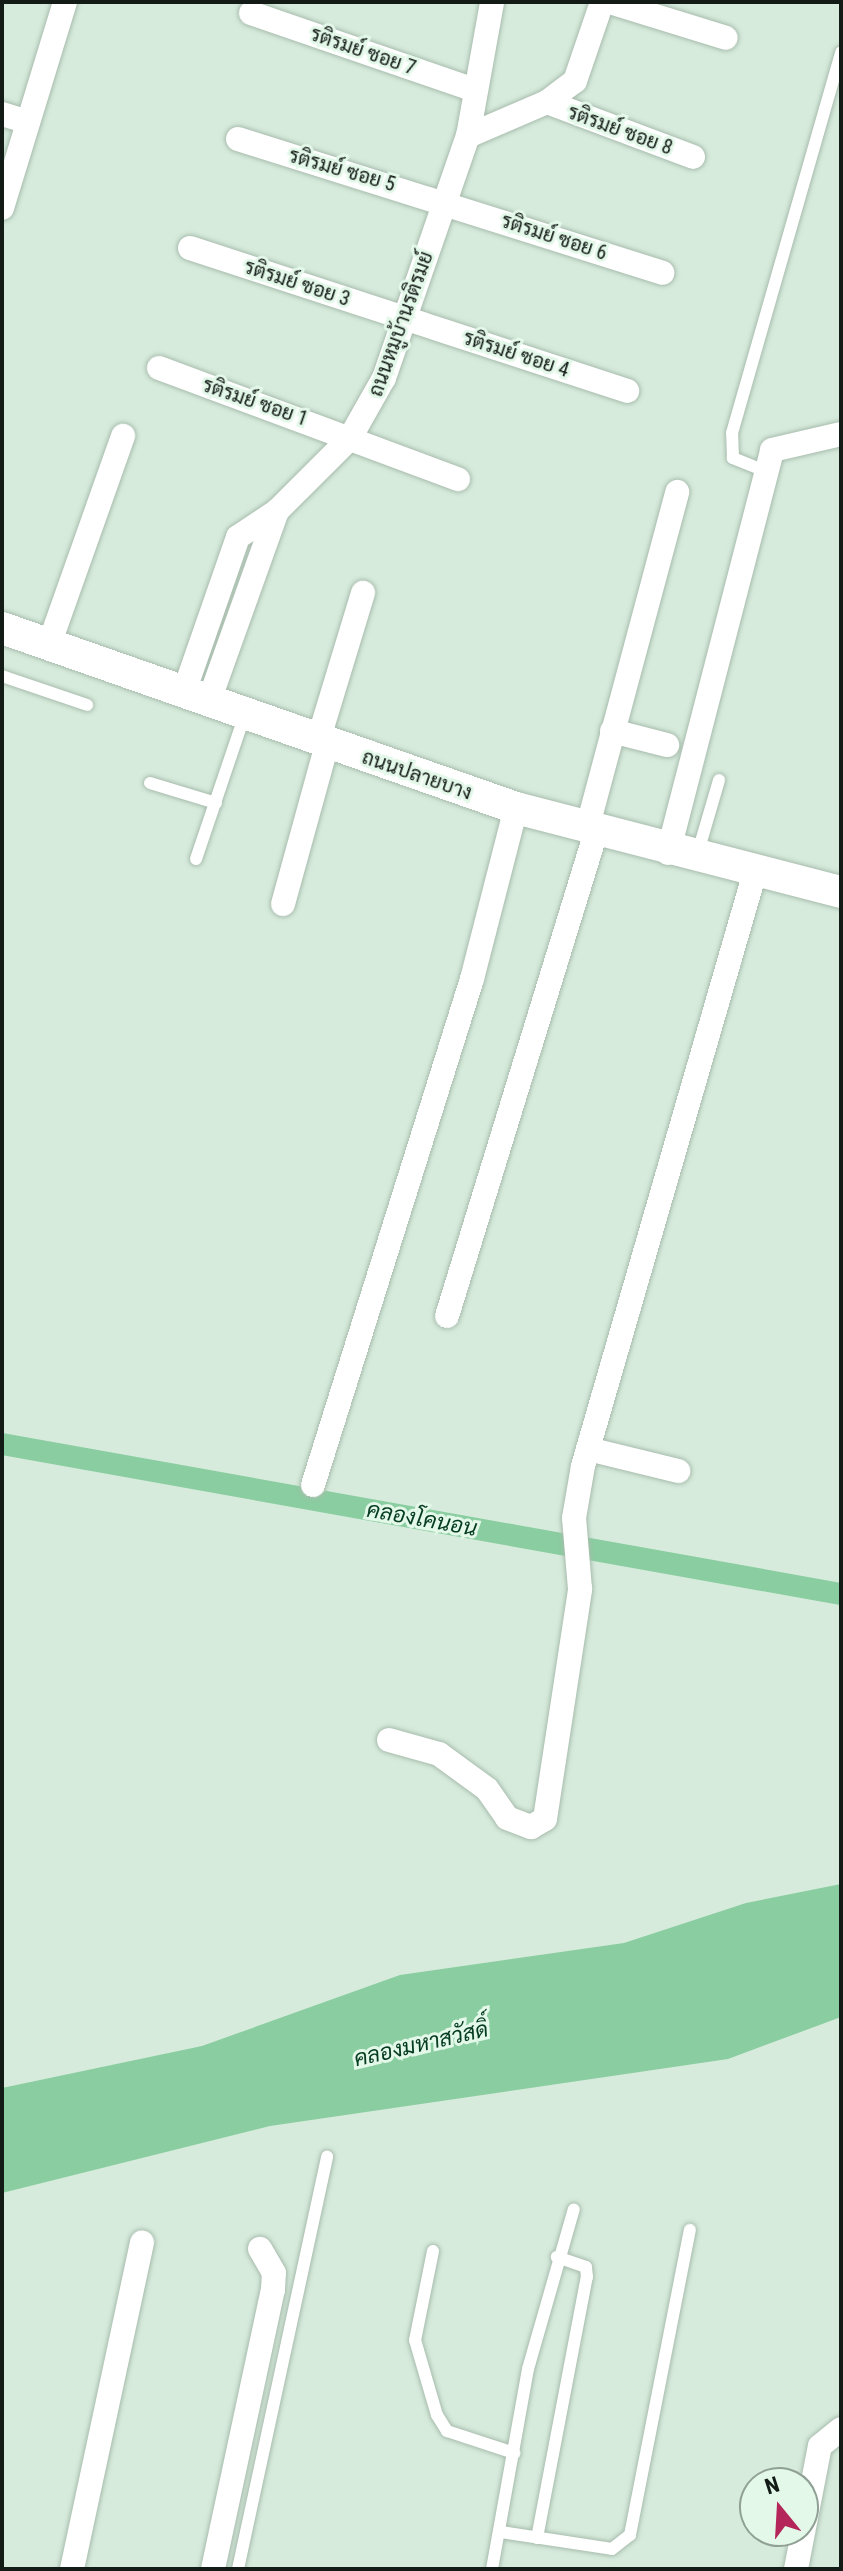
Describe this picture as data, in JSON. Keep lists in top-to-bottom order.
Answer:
{
  "streets": {
    "street": [
      "รติรมย์ ซอย 7",
      "รติรมย์ ซอย 8",
      "รติรมย์ ซอย 5",
      "รติรมย์ ซอย 6",
      "รติรมย์ ซอย 3",
      "ถนนหมูบ้านรติรมย์",
      "รติรมย์ ซอย 4",
      "รติรมย์ ซอย 1",
      "ถนนปลายบาง"
    ]
  },
  "crossings": [
    ["รติรมย์ ซอย 7", "ถนนหมูบ้านรติรมย์"],
    ["รติรมย์ ซอย 5", "รติรมย์ ซอย 6"],
    ["รติรมย์ ซอย 5", "ถนนหมูบ้านรติรมย์"],
    ["รติรมย์ ซอย 6", "ถนนหมูบ้านรติรมย์"],
    ["รติรมย์ ซอย 3", "ถนนหมูบ้านรติรมย์"],
    ["รติรมย์ ซอย 3", "รติรมย์ ซอย 4"],
    ["ถนนหมูบ้านรติรมย์", "รติรมย์ ซอย 4"],
    ["ถนนหมูบ้านรติรมย์", "รติรมย์ ซอย 1"],
    ["ถนนหมูบ้านรติรมย์", "ถนนปลายบาง"]
  ],
  "water": ["คลองโคนอน", "คลองมหาสวัสดิ์"],
  "north": "top"
}
